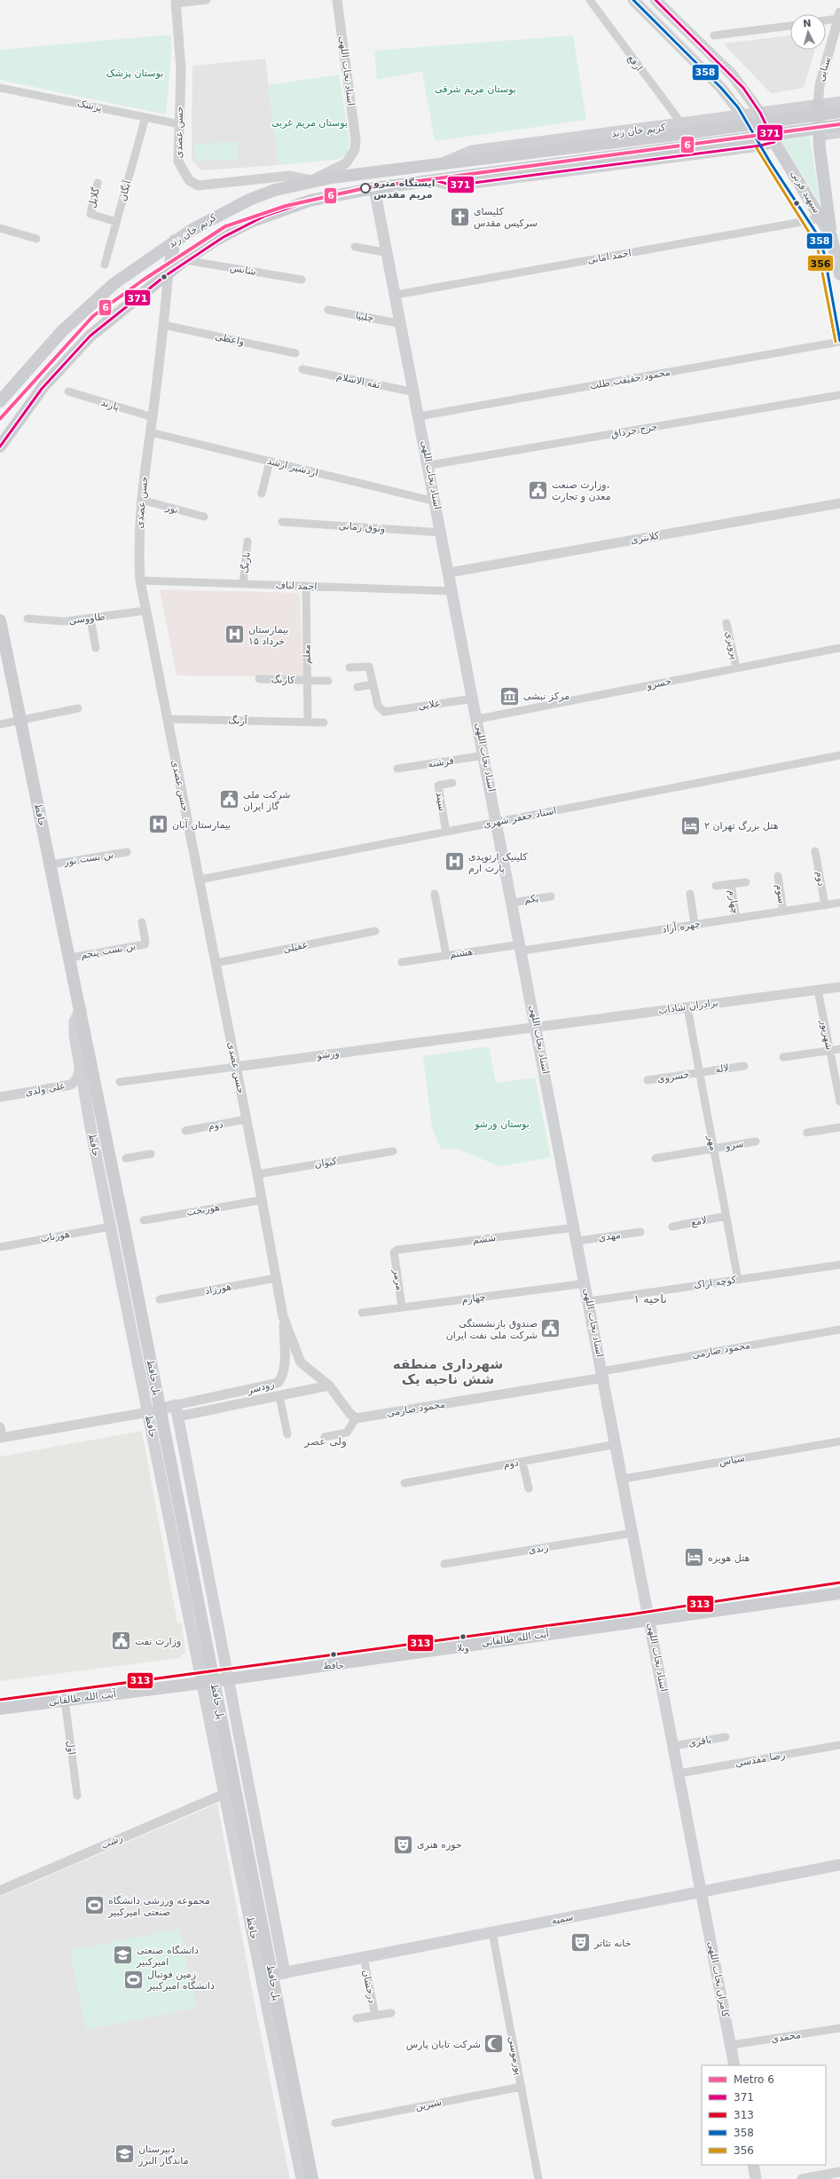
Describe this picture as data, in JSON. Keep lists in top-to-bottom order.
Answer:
{
  "streets": {
    "main road": [
      "استاد نجات اللهی",
      "کریم خان زند",
      "سپهبد قرنی",
      "حافظ",
      "پل حافظ",
      "آیت الله طالقانی",
      "سمیه",
      "کامران نجات اللهی"
    ],
    "street": [
      "ارفع",
      "سنایی",
      "پزشک",
      "حسن عضدی",
      "آبگان",
      "گلایل",
      "احمد امانی",
      "شانس",
      "چلیپا",
      "واعظی",
      "محمود حقیقت طلب",
      "ثقه الاسلام",
      "پازند",
      "جرج جرداق",
      "اردشیر ارشد",
      "نور",
      "وثوق زمانی",
      "کلانتری",
      "نارنگ",
      "احمد لباف",
      "طاووسی",
      "پرویزی",
      "معلم",
      "کارنگ",
      "خسرو",
      "علایی",
      "آرنگ",
      "فرشته",
      "سپند",
      "استاد جعفر شهری",
      "بن بست نور",
      "دوم",
      "سوم",
      "یکم",
      "چهارم",
      "چهره آزاد",
      "عقیلی",
      "بن بست پنجم",
      "هشتم",
      "برادران شاداب",
      "شهریور",
      "ورشو",
      "لاله",
      "خسروی",
      "علی ولدی",
      "مهر",
      "سرو",
      "کیوان",
      "هوربخت",
      "لامع",
      "هورتاب",
      "مهدی",
      "ششم",
      "مرمر",
      "کوچه اراک",
      "هورزاد",
      "محمود صارمی",
      "رودسر",
      "سپاس",
      "زندی",
      "باقری",
      "اول",
      "رضا مقدسی",
      "رشت",
      "درخشان",
      "محمدی",
      "پورموسی",
      "شیرین"
    ]
  },
  "crossings": [
    ["ارفع", "کریم خان زند"],
    ["سنایی", "کریم خان زند"],
    ["استاد نجات اللهی", "کریم خان زند"],
    ["استاد نجات اللهی", "حسن عضدی"],
    ["استاد نجات اللهی", "احمد امانی"],
    ["استاد نجات اللهی", "چلیپا"],
    ["استاد نجات اللهی", "محمود حقیقت طلب"],
    ["استاد نجات اللهی", "ثقه الاسلام"],
    ["استاد نجات اللهی", "جرج جرداق"],
    ["استاد نجات اللهی", "اردشیر ارشد"],
    ["استاد نجات اللهی", "وثوق زمانی"],
    ["استاد نجات اللهی", "کلانتری"],
    ["استاد نجات اللهی", "احمد لباف"],
    ["استاد نجات اللهی", "خسرو"],
    ["استاد نجات اللهی", "علایی"],
    ["استاد نجات اللهی", "فرشته"],
    ["استاد نجات اللهی", "استاد جعفر شهری"],
    ["استاد نجات اللهی", "دوم"],
    ["استاد نجات اللهی", "یکم"],
    ["استاد نجات اللهی", "چهارم"],
    ["استاد نجات اللهی", "چهره آزاد"],
    ["استاد نجات اللهی", "هشتم"],
    ["استاد نجات اللهی", "برادران شاداب"],
    ["استاد نجات اللهی", "ورشو"],
    ["استاد نجات اللهی", "مهدی"],
    ["استاد نجات اللهی", "ششم"],
    ["استاد نجات اللهی", "کوچه اراک"],
    ["استاد نجات اللهی", "محمود صارمی"],
    ["استاد نجات اللهی", "سپاس"],
    ["استاد نجات اللهی", "زندی"],
    ["استاد نجات اللهی", "آیت الله طالقانی"],
    ["استاد نجات اللهی", "باقری"],
    ["استاد نجات اللهی", "رضا مقدسی"],
    ["استاد نجات اللهی", "سمیه"],
    ["استاد نجات اللهی", "کامران نجات اللهی"],
    ["پزشک", "حسن عضدی"],
    ["پزشک", "آبگان"],
    ["کریم خان زند", "حسن عضدی"],
    ["کریم خان زند", "سپهبد قرنی"],
    ["کریم خان زند", "شانس"],
    ["حسن عضدی", "واعظی"],
    ["حسن عضدی", "پازند"],
    ["حسن عضدی", "اردشیر ارشد"],
    ["حسن عضدی", "نور"],
    ["حسن عضدی", "احمد لباف"],
    ["حسن عضدی", "طاووسی"],
    ["حسن عضدی", "آرنگ"],
    ["حسن عضدی", "استاد جعفر شهری"],
    ["حسن عضدی", "دوم"],
    ["حسن عضدی", "عقیلی"],
    ["حسن عضدی", "ورشو"],
    ["حسن عضدی", "کیوان"],
    ["حسن عضدی", "هوربخت"],
    ["حسن عضدی", "هورزاد"],
    ["حسن عضدی", "رودسر"],
    ["آبگان", "گلایل"],
    ["سپهبد قرنی", "احمد امانی"],
    ["نارنگ", "احمد لباف"],
    ["احمد لباف", "معلم"],
    ["پرویزی", "خسرو"],
    ["معلم", "کارنگ"],
    ["معلم", "آرنگ"],
    ["سپند", "استاد جعفر شهری"],
    ["حافظ", "بن بست نور"],
    ["حافظ", "بن بست پنجم"],
    ["حافظ", "علی ولدی"],
    ["حافظ", "هورتاب"],
    ["حافظ", "پل حافظ"],
    ["حافظ", "آیت الله طالقانی"],
    ["حافظ", "رشت"],
    ["حافظ", "سمیه"],
    ["دوم", "چهره آزاد"],
    ["سوم", "چهره آزاد"],
    ["چهارم", "چهره آزاد"],
    ["چهارم", "مرمر"],
    ["چهره آزاد", "هشتم"],
    ["برادران شاداب", "شهریور"],
    ["برادران شاداب", "ورشو"],
    ["برادران شاداب", "مهر"],
    ["لاله", "خسروی"],
    ["لاله", "مهر"],
    ["خسروی", "مهر"],
    ["مهر", "سرو"],
    ["مهر", "لامع"],
    ["مهر", "کوچه اراک"],
    ["ششم", "مرمر"],
    ["آیت الله طالقانی", "اول"],
    ["سمیه", "کامران نجات اللهی"],
    ["سمیه", "درخشان"],
    ["سمیه", "پورموسی"],
    ["کامران نجات اللهی", "محمدی"],
    ["پورموسی", "شیرین"]
  ],
  "districts": ["ناحیه ۱", "شهرداری منطقه شش ناحیه یک", "ولی عصر"],
  "parks": [
    "بوستان پزشک",
    "بوستان مریم شرقی",
    "بوستان مریم غربی",
    "بوستان ورشو"
  ],
  "places": {
    "other": ["ایستگاه مترو مریم مقدس", "ویلا", "حافظ"],
    "church": ["کلیسای سرکیس مقدس"],
    "public building": [
      "وزارت صنعت، معدن و تجارت",
      "شرکت ملی گاز ایران",
      "صندوق بازنشستگی شرکت ملی نفت ایران",
      "وزارت نفت"
    ],
    "hospital": ["بیمارستان ۱۵ خرداد", "بیمارستان آبان", "کلینیک ارتوپدی پارت ارم"],
    "museum": ["مرکز نبشی"],
    "hotel": ["هتل بزرگ تهران ۲", "هتل هویزه"],
    "theatre": ["حوزه هنری", "خانه تئاتر"],
    "sports": ["مجموعه ورزشی دانشگاه صنعتی امیرکبیر", "زمین فوتبال دانشگاه امیرکبیر"],
    "school or university": ["دانشگاه صنعتی امیرکبیر", "دبیرستان ماندگار البرز"],
    "mosque": ["شرکت تابان پارس"]
  },
  "lines": [
    "transit line 371",
    "transit line 358",
    "metro line 6",
    "transit line 356",
    "transit line 313"
  ],
  "legend": [
    "Metro 6",
    "371",
    "313",
    "358",
    "356"
  ],
  "north": "top"
}
